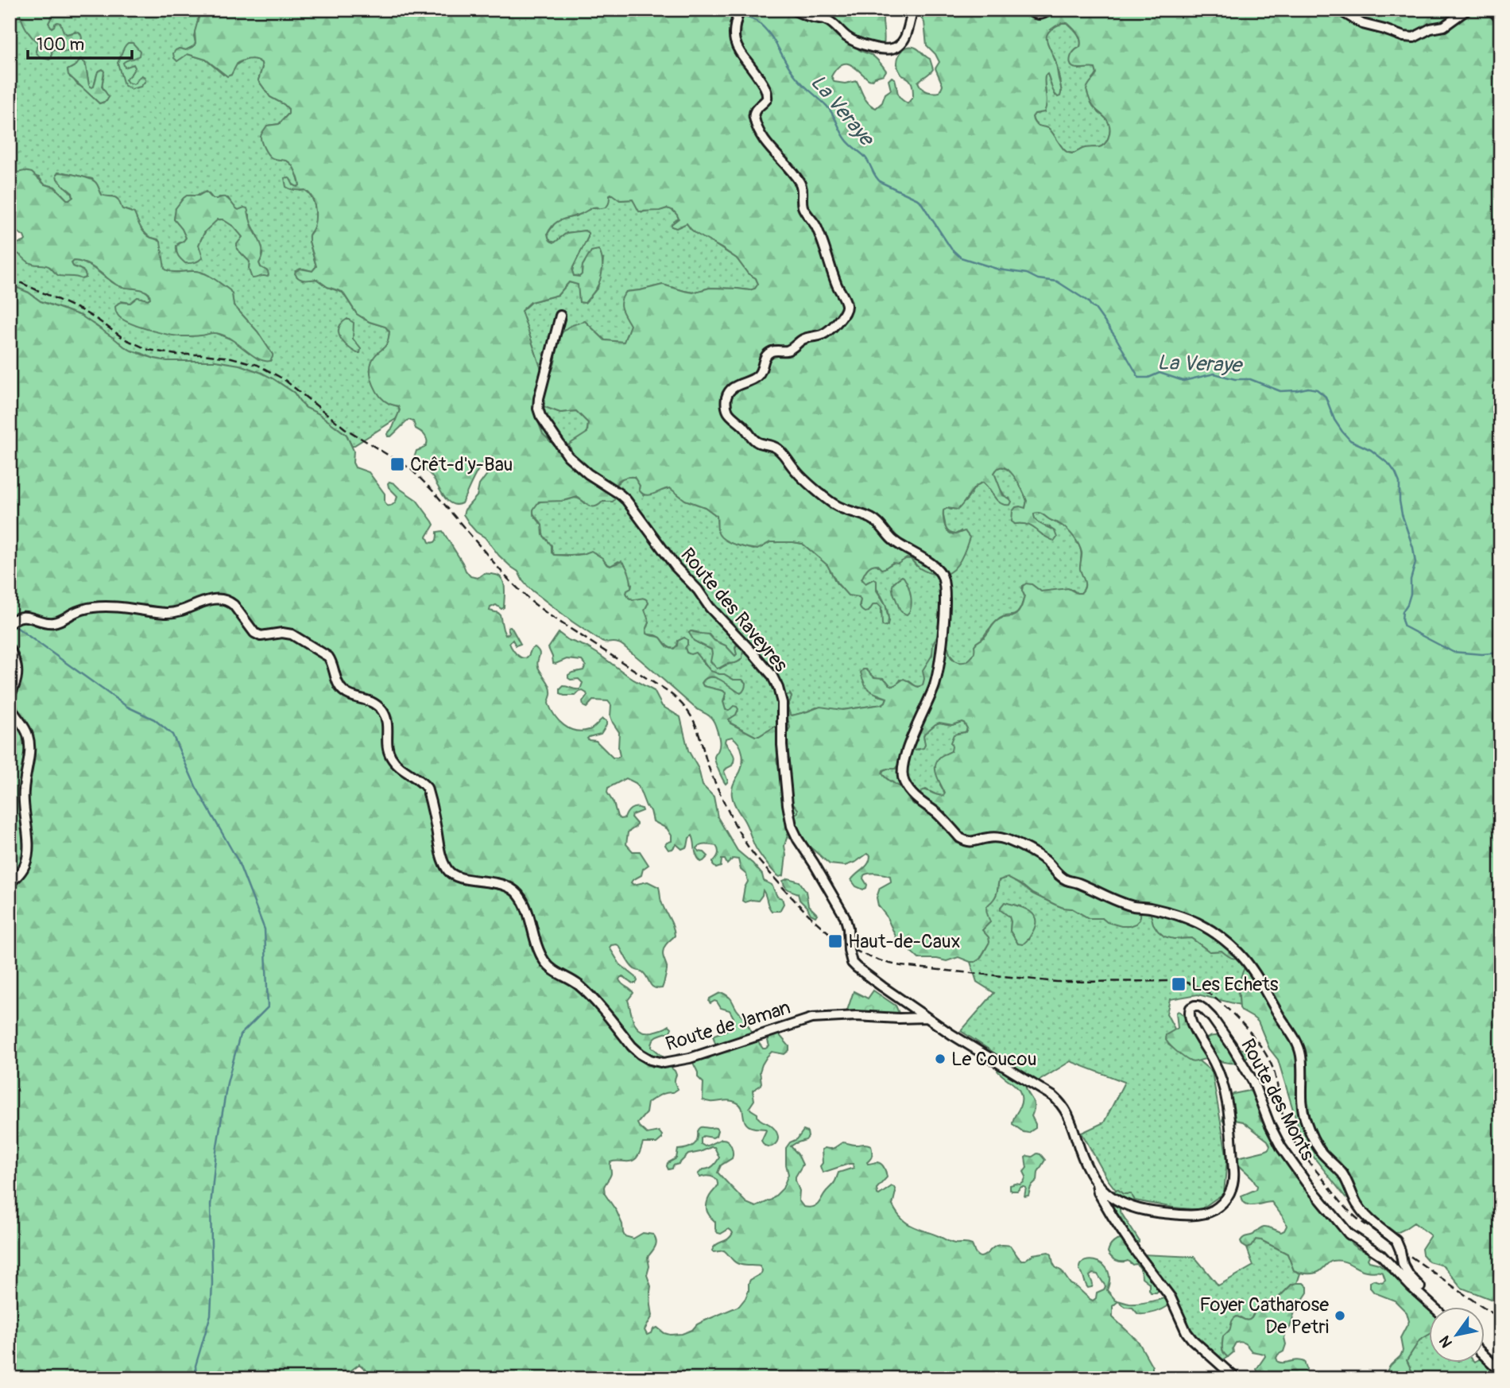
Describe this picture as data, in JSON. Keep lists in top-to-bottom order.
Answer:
{
  "streets": {
    "street": ["Route des Raveyres", "Route de Jaman", "Route des Monts"]
  },
  "crossings": [
    ["Route des Raveyres", "Route de Jaman"],
    ["Route des Raveyres", "Route des Monts"],
    ["Route de Jaman", "Route des Monts"]
  ],
  "water": ["La Veraye"],
  "places": {
    "transit": ["Crêt-d'y-Bau", "Haut-de-Caux", "Les Echets"],
    "other": ["Le Coucou", "Foyer Catharose De Petri"]
  },
  "scale_bar": "100 m",
  "north": "bottom left"
}
